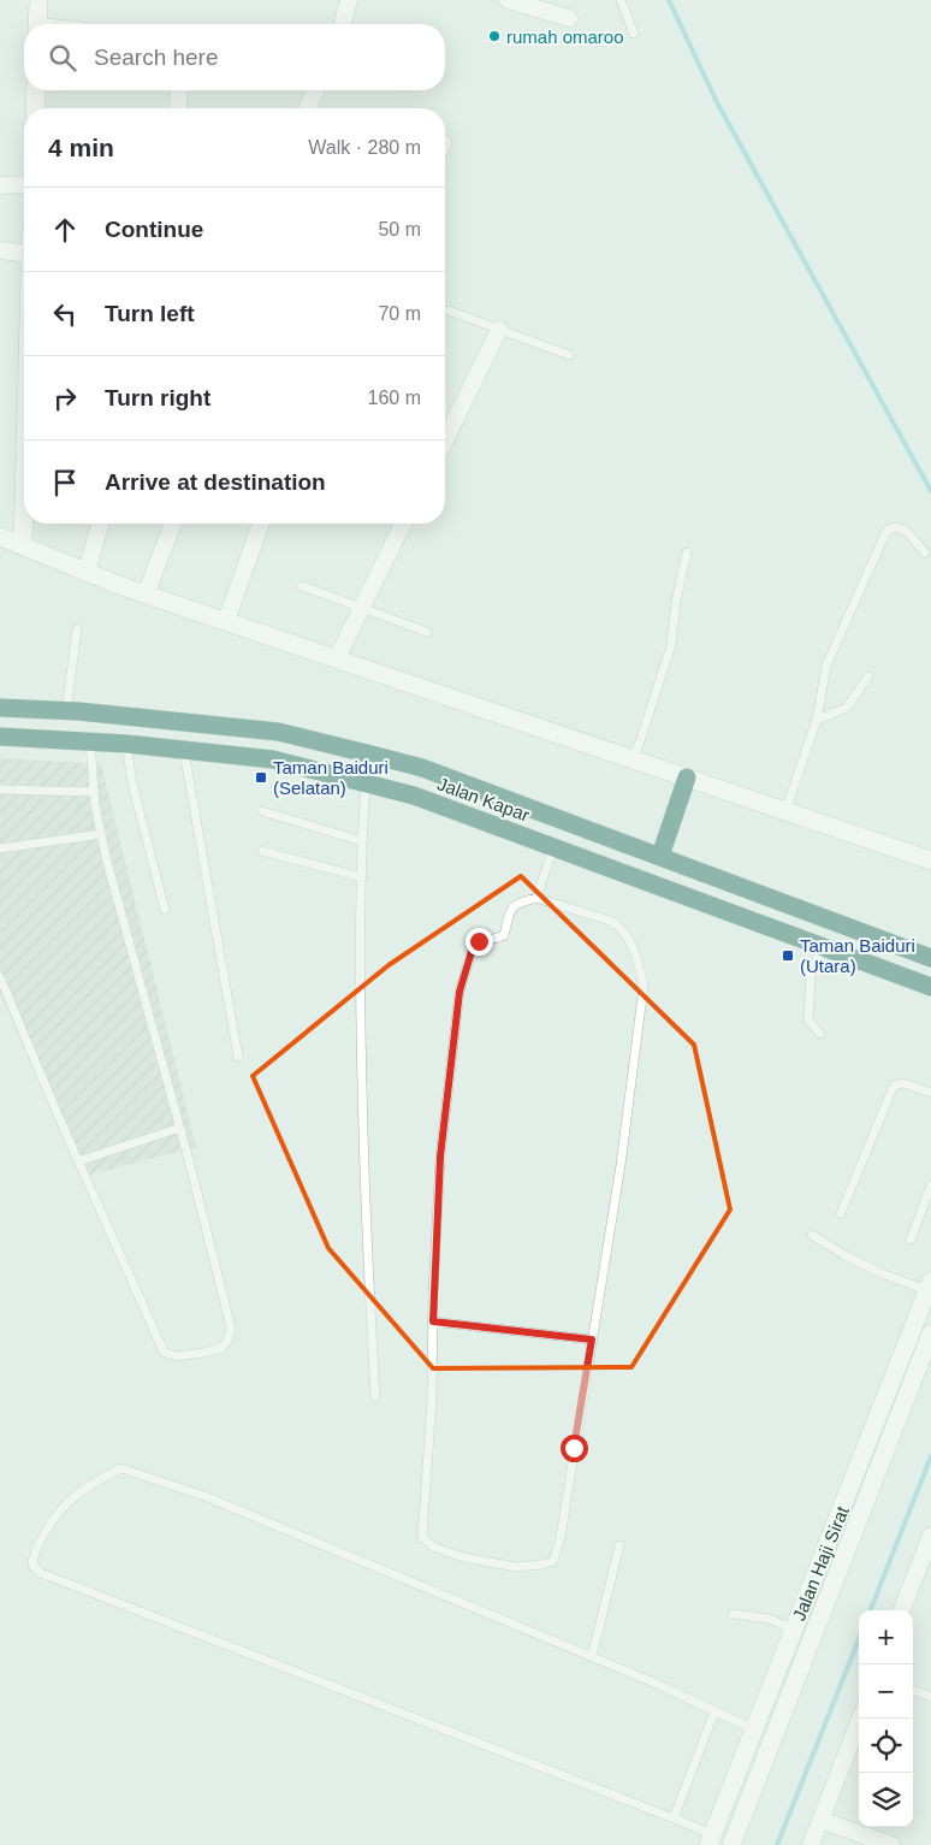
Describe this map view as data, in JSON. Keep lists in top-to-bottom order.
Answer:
{
  "streets": {
    "highway": ["Jalan Kapar"],
    "street": ["Jalan Haji Sirat"]
  },
  "places": {
    "other": ["rumah omaroo"],
    "transit": ["Taman Baiduri (Selatan)", "Taman Baiduri (Utara)"]
  },
  "page": {
    "search": "Search here",
    "heading": ["4 min", "Walk · 280 m"],
    "list": [
      ["Continue", "50 m"],
      ["Turn left", "70 m"],
      ["Turn right", "160 m"],
      "Arrive at destination"
    ],
    "map_buttons": ["+", "−"]
  }
}
